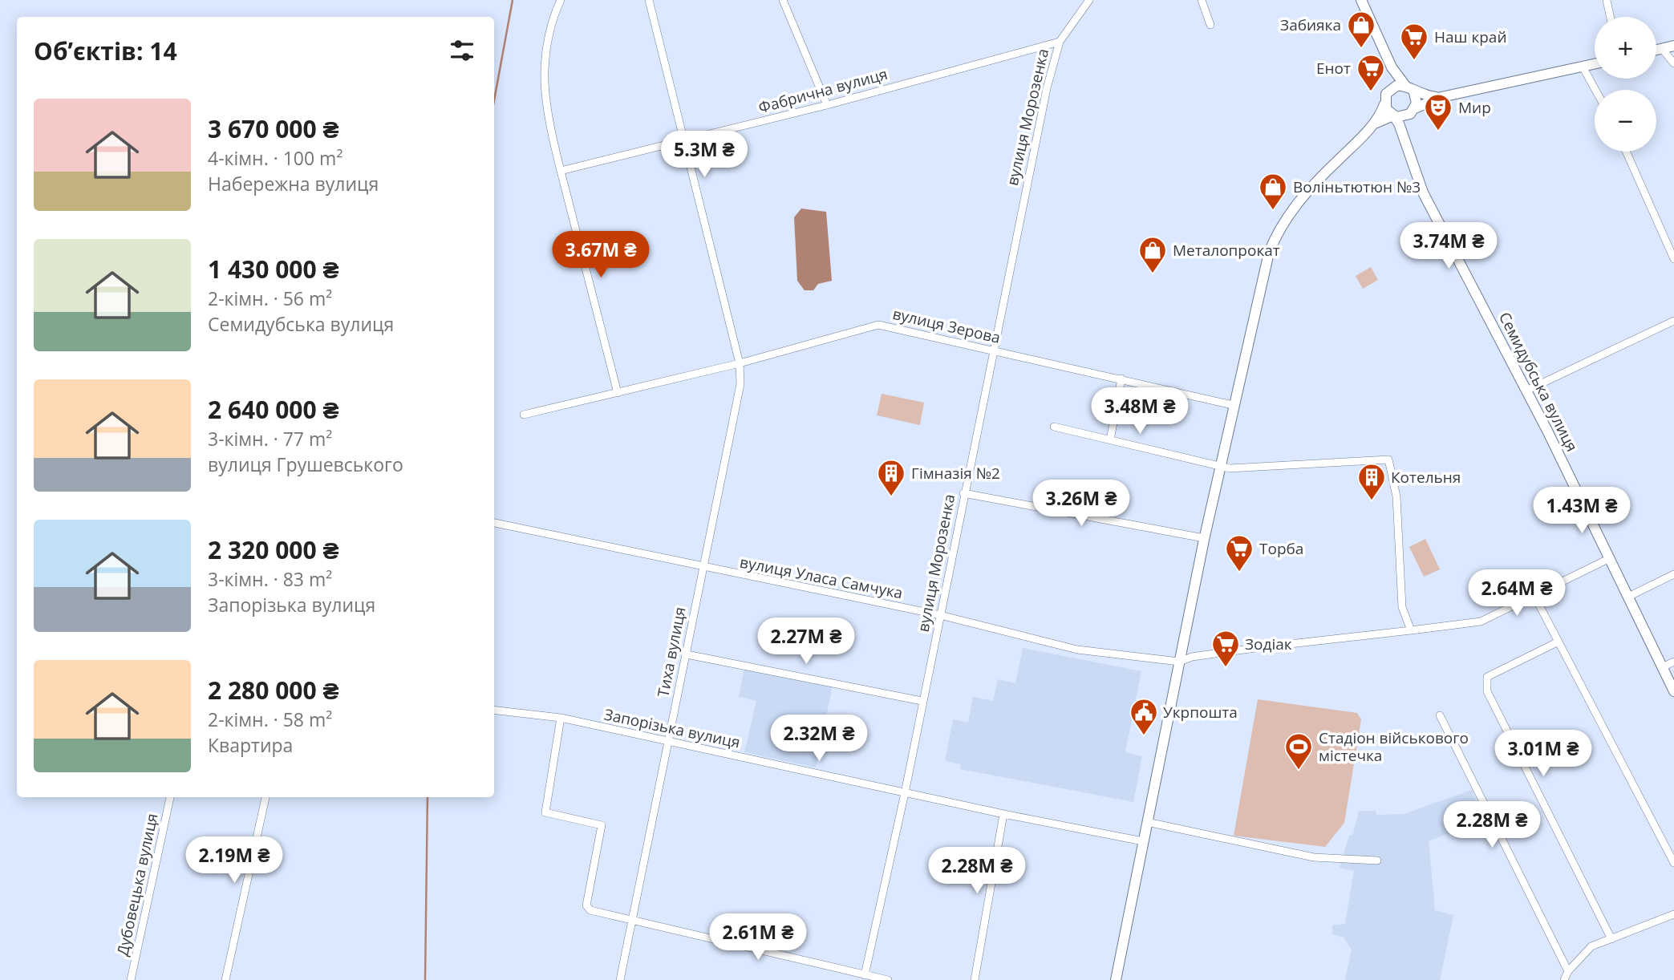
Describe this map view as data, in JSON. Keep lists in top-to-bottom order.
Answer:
{
  "streets": {
    "main road": ["Семидубська вулиця"],
    "street": [
      "Фабрична вулиця",
      "вулиця Морозенка",
      "вулиця Зерова",
      "вулиця Уласа Самчука",
      "Тиха вулиця",
      "Запорізька вулиця",
      "Дубовецька вулиця"
    ]
  },
  "crossings": [
    ["Фабрична вулиця", "вулиця Морозенка"],
    ["Фабрична вулиця", "Тиха вулиця"],
    ["вулиця Морозенка", "вулиця Зерова"],
    ["вулиця Морозенка", "вулиця Уласа Самчука"],
    ["вулиця Морозенка", "Запорізька вулиця"],
    ["вулиця Зерова", "Тиха вулиця"],
    ["вулиця Уласа Самчука", "Тиха вулиця"],
    ["Тиха вулиця", "Запорізька вулиця"]
  ],
  "places": {
    "shop": ["Забияка", "Воліньтютюн №3", "Металопрокат"],
    "supermarket": [
      "Наш край",
      "Енот",
      "Торба",
      "Зодіак"
    ],
    "theatre": ["Мир"],
    "building": ["Гімназія №2", "Котельня"],
    "public building": ["Укрпошта"],
    "sports": ["Стадіон військового містечка"]
  },
  "page": {
    "map_buttons": ["+", "−"],
    "heading": "Об’єктів: 14",
    "list": [
      {
        "name": "3 670 000 ₴",
        "note": "4-кімн. · 100 m² · Набережна вулиця"
      },
      {
        "name": "1 430 000 ₴",
        "note": "2-кімн. · 56 m² · Семидубська вулиця"
      },
      {
        "name": "2 640 000 ₴",
        "note": "3-кімн. · 77 m² · вулиця Грушевського"
      },
      {
        "name": "2 320 000 ₴",
        "note": "3-кімн. · 83 m² · Запорізька вулиця"
      },
      {
        "name": "2 280 000 ₴",
        "note": "2-кімн. · 58 m² · Квартира"
      }
    ],
    "price": [
      "5.3M ₴",
      "3.74M ₴",
      "3.67M ₴",
      "3.48M ₴",
      "3.26M ₴",
      "1.43M ₴",
      "2.64M ₴",
      "2.27M ₴",
      "2.32M ₴",
      "3.01M ₴",
      "2.28M ₴",
      "2.19M ₴",
      "2.28M ₴",
      "2.61M ₴"
    ]
  }
}
